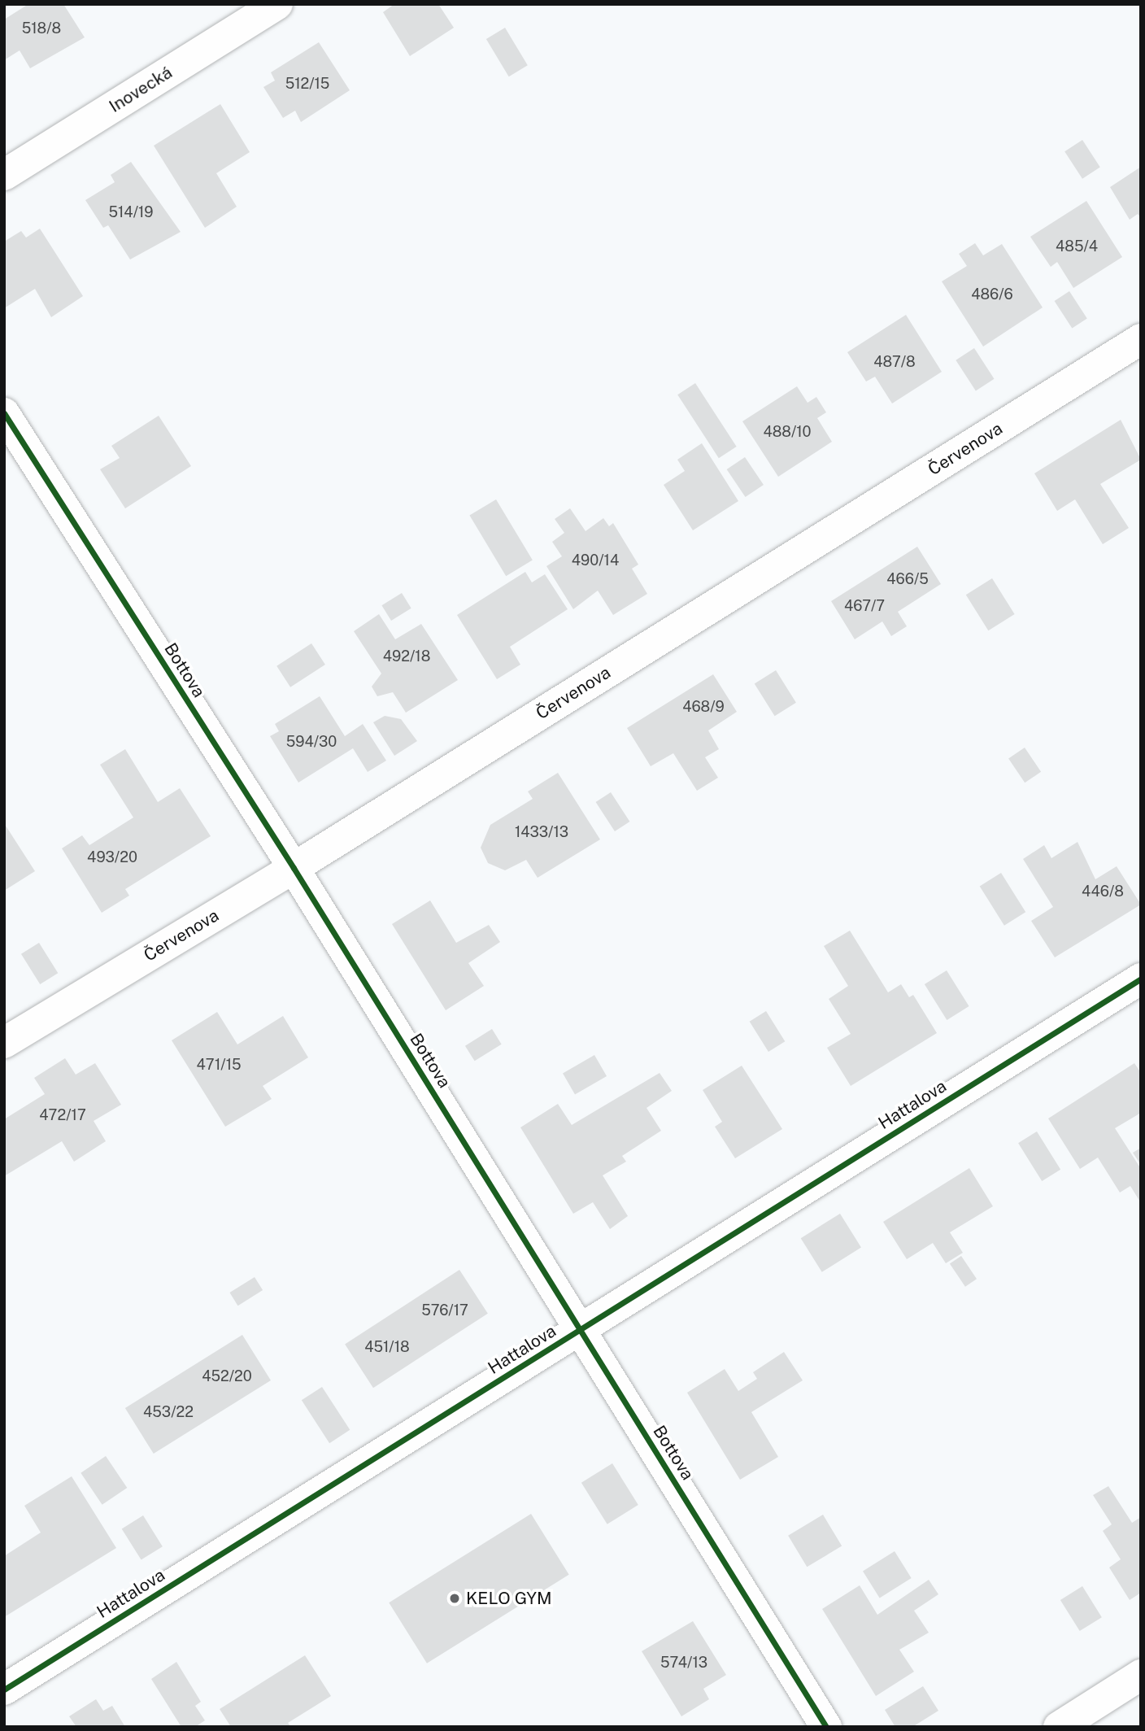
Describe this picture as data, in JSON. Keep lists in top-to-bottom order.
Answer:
{
  "streets": {
    "street": [
      "Inovecká",
      "Červenova",
      "Bottova",
      "Hattalova"
    ]
  },
  "crossings": [
    ["Červenova", "Bottova"],
    ["Bottova", "Hattalova"]
  ],
  "places": ["KELO GYM"],
  "house_numbers": [
    "518/8",
    "512/15",
    "514/19",
    "485/4",
    "486/6",
    "487/8",
    "488/10",
    "490/14",
    "466/5",
    "467/7",
    "492/18",
    "468/9",
    "594/30",
    "1433/13",
    "493/20",
    "446/8",
    "471/15",
    "472/17",
    "576/17",
    "451/18",
    "452/20",
    "453/22",
    "574/13"
  ]
}
